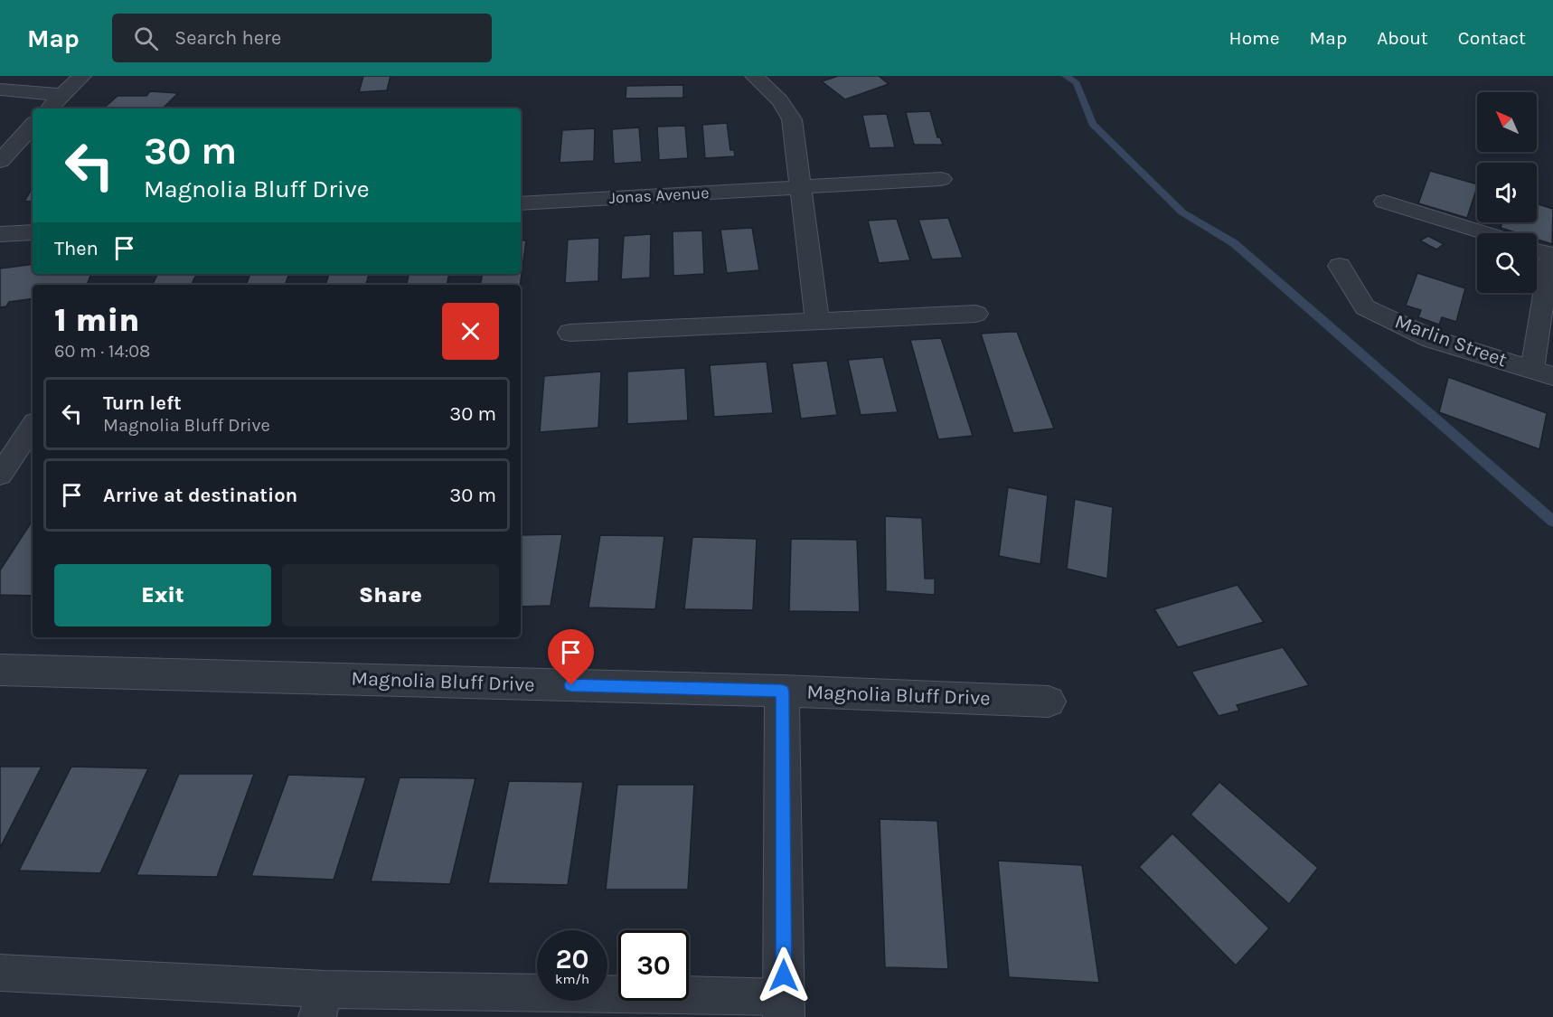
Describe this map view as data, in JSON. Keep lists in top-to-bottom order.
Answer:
{
  "streets": {
    "street": ["Jonas Avenue", "Marlin Street", "Magnolia Bluff Drive"]
  },
  "north": "top left",
  "page": {
    "header": "Map",
    "search": "Search here",
    "nav": [
      "Home",
      "Map",
      "About",
      "Contact"
    ],
    "turn": ["30 m", "Magnolia Bluff Drive"],
    "then": "Then",
    "heading": ["1 min", "60 m · 14:08"],
    "list": [
      {
        "name": "Turn left",
        "note": "Magnolia Bluff Drive",
        "value": "30 m"
      },
      {
        "name": "Arrive at destination",
        "value": "30 m"
      }
    ],
    "buttons": ["Exit", "Share"],
    "speed": "20 km/h",
    "limit": "30"
  }
}
